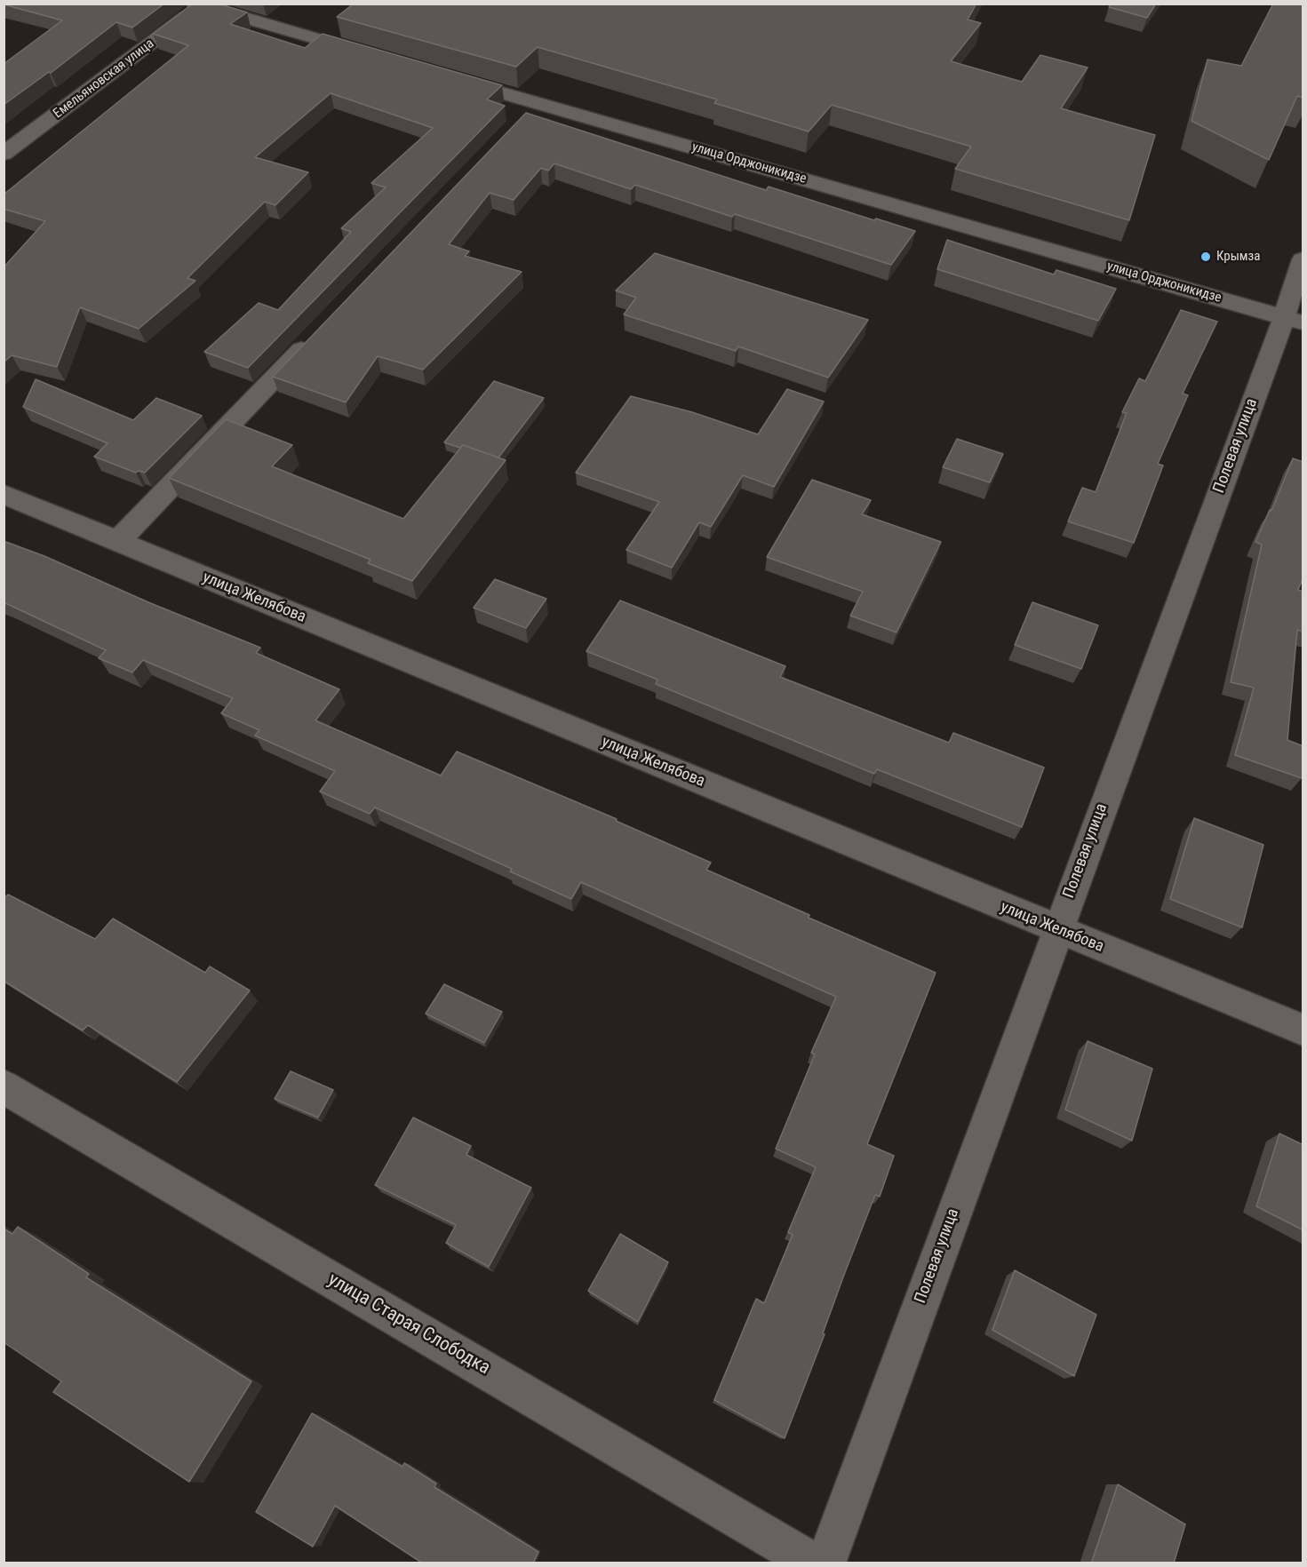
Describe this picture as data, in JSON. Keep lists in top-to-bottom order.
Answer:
{
  "streets": {
    "street": [
      "Емельяновская улица",
      "улица Орджоникидзе",
      "Полевая улица",
      "улица Желябова",
      "улица Старая Слободка"
    ]
  },
  "crossings": [
    ["улица Орджоникидзе", "Полевая улица"],
    ["Полевая улица", "улица Желябова"]
  ],
  "places": ["Крымза"]
}
